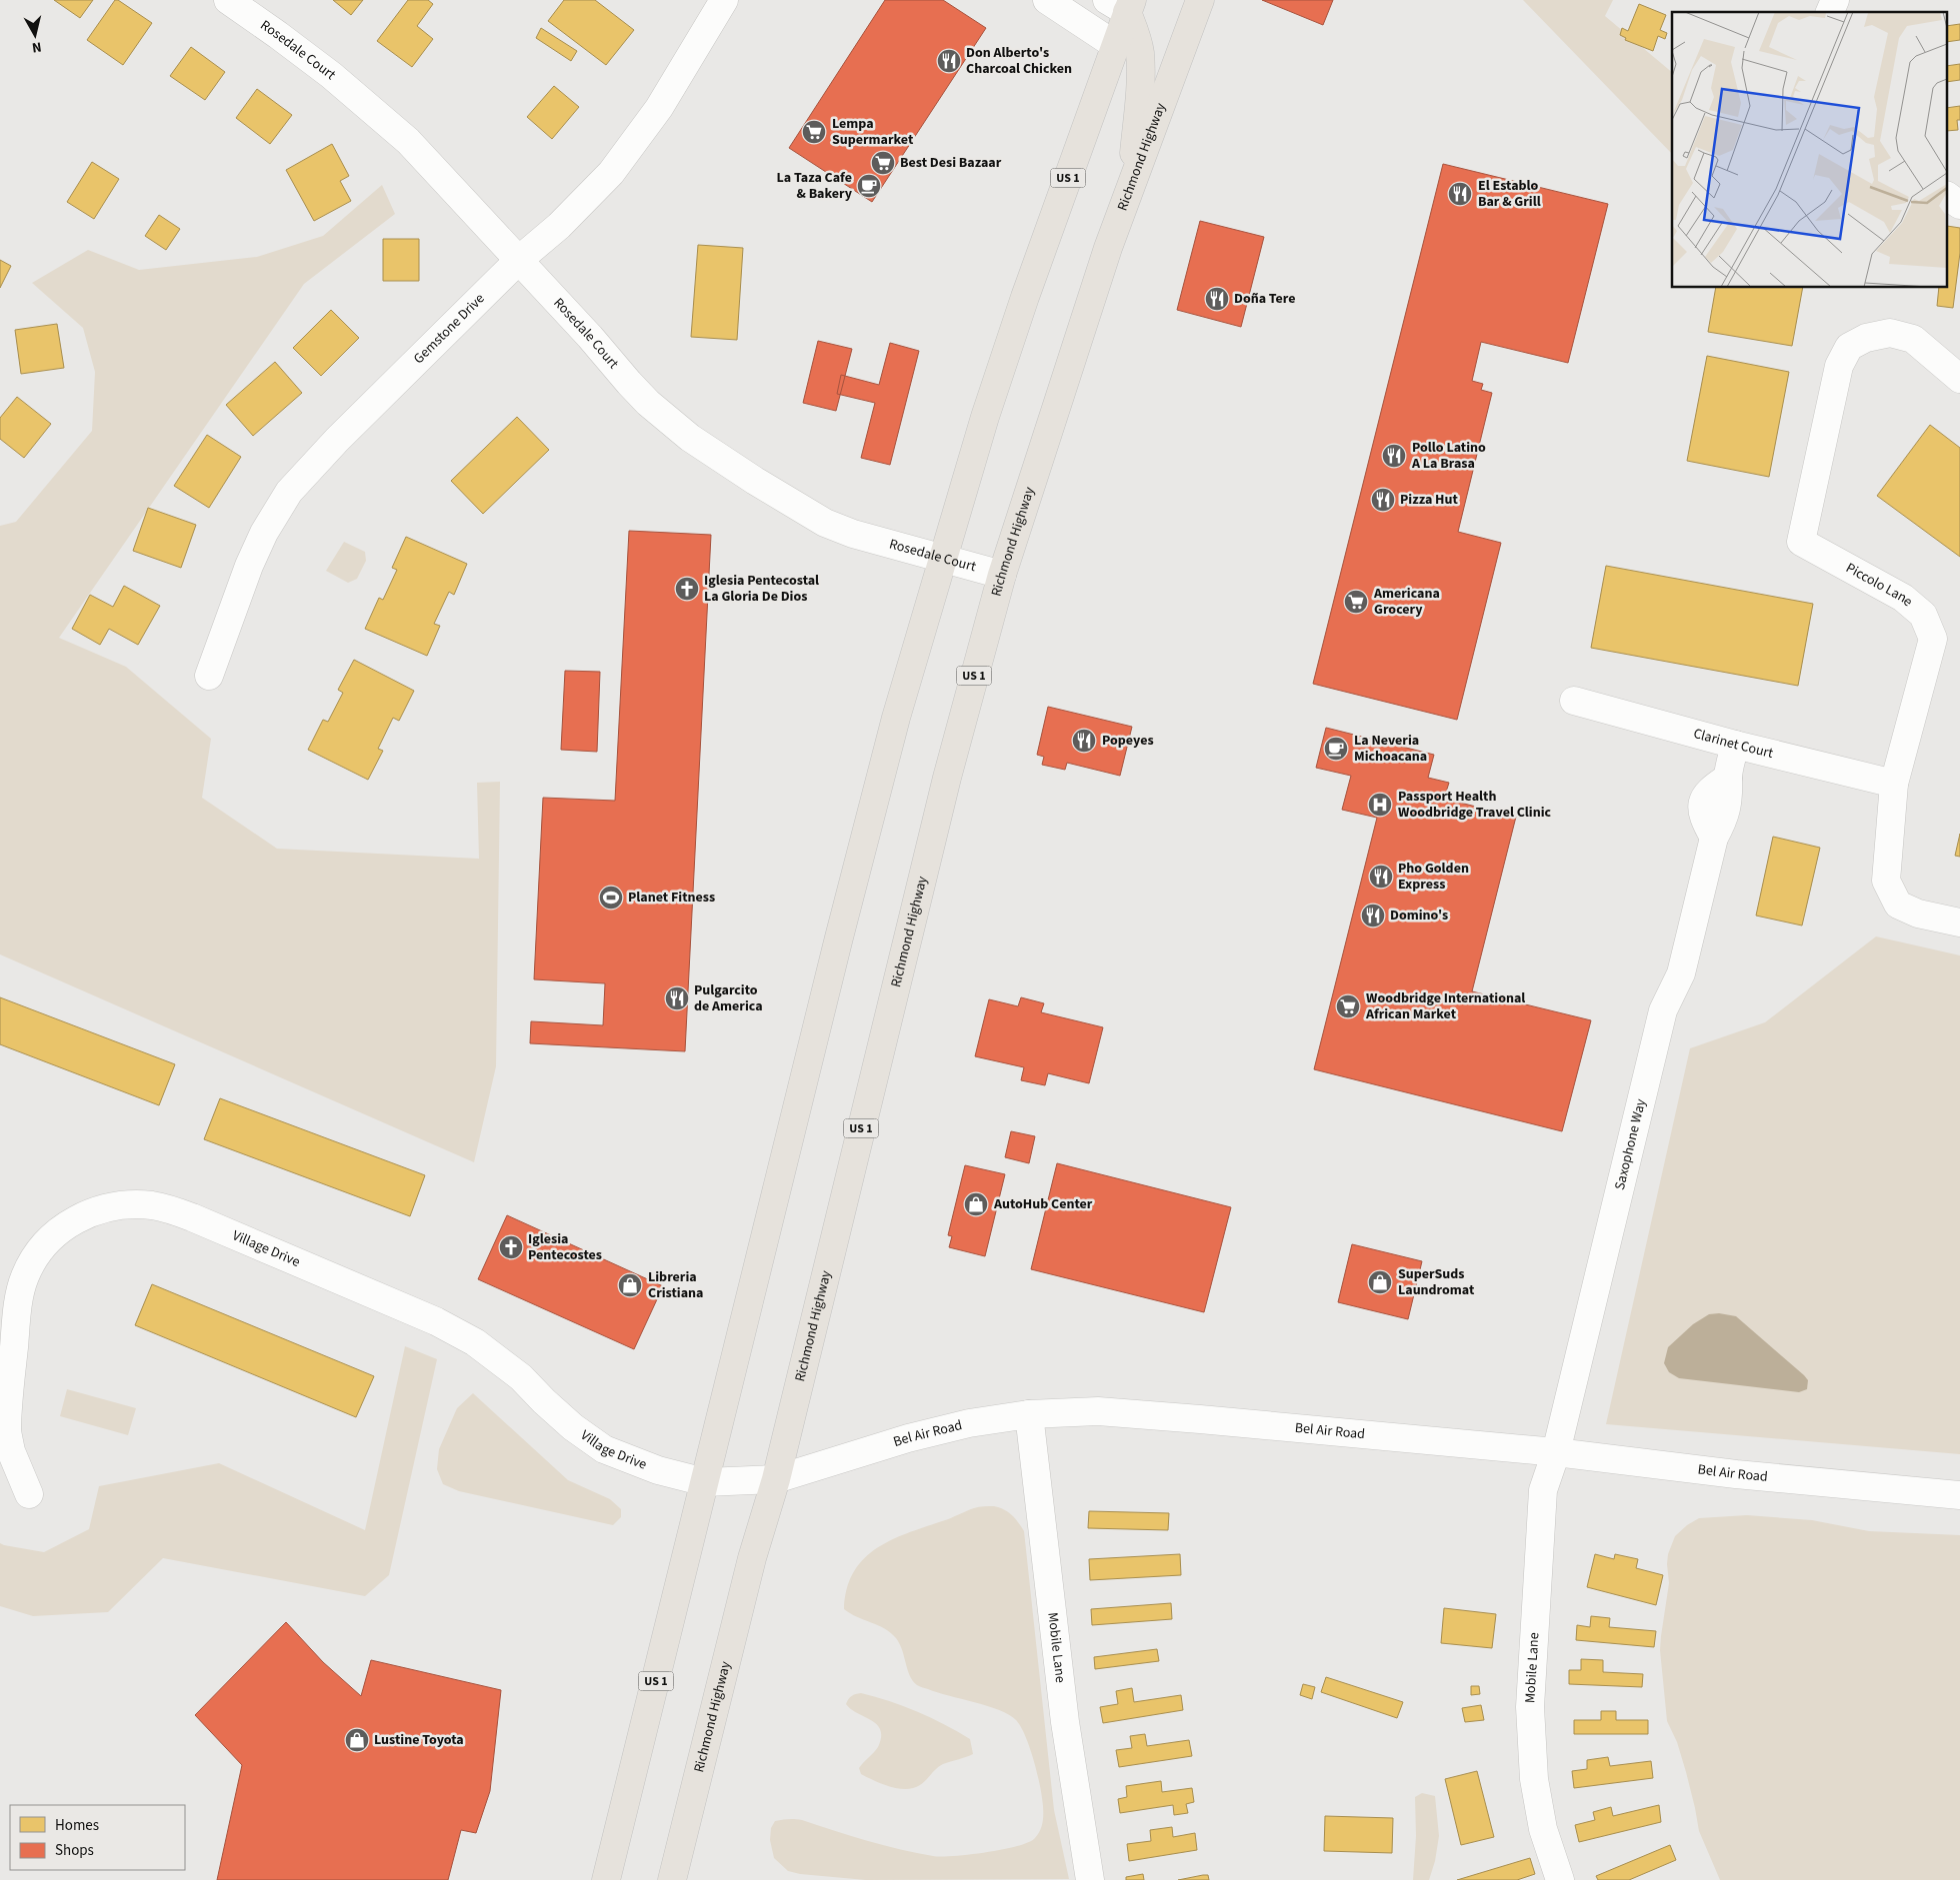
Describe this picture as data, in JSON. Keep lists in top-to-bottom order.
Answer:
{
  "streets": {
    "main road": ["Richmond Highway", "US 1"],
    "street": [
      "Rosedale Court",
      "Gemstone Drive",
      "Piccolo Lane",
      "Clarinet Court",
      "Saxophone Way",
      "Village Drive",
      "Bel Air Road",
      "Mobile Lane"
    ]
  },
  "crossings": [
    ["Rosedale Court", "Richmond Highway"],
    ["Rosedale Court", "US 1"],
    ["Rosedale Court", "Gemstone Drive"],
    ["Richmond Highway", "Bel Air Road"],
    ["US 1", "Village Drive"],
    ["US 1", "Bel Air Road"],
    ["Piccolo Lane", "Clarinet Court"],
    ["Clarinet Court", "Saxophone Way"],
    ["Saxophone Way", "Bel Air Road"],
    ["Saxophone Way", "Mobile Lane"],
    ["Village Drive", "Bel Air Road"],
    ["Bel Air Road", "Mobile Lane"]
  ],
  "places": {
    "restaurant": [
      "Don Alberto's Charcoal Chicken",
      "El Establo Bar & Grill",
      "Doña Tere",
      "Pollo Latino A La Brasa",
      "Pizza Hut",
      "Popeyes",
      "Pho Golden Express",
      "Domino's",
      "Pulgarcito de America"
    ],
    "supermarket": [
      "Lempa Supermarket",
      "Best Desi Bazaar",
      "Americana Grocery",
      "Woodbridge International African Market"
    ],
    "cafe": ["La Taza Cafe & Bakery", "La Neveria Michoacana"],
    "church": ["Iglesia Pentecostal La Gloria De Dios", "Iglesia Pentecostes"],
    "hospital": ["Passport Health Woodbridge Travel Clinic"],
    "sports": ["Planet Fitness"],
    "shop": [
      "AutoHub Center",
      "SuperSuds Laundromat",
      "Libreria Cristiana",
      "Lustine Toyota"
    ]
  },
  "legend": ["Homes", "Shops"],
  "north": "bottom"
}
